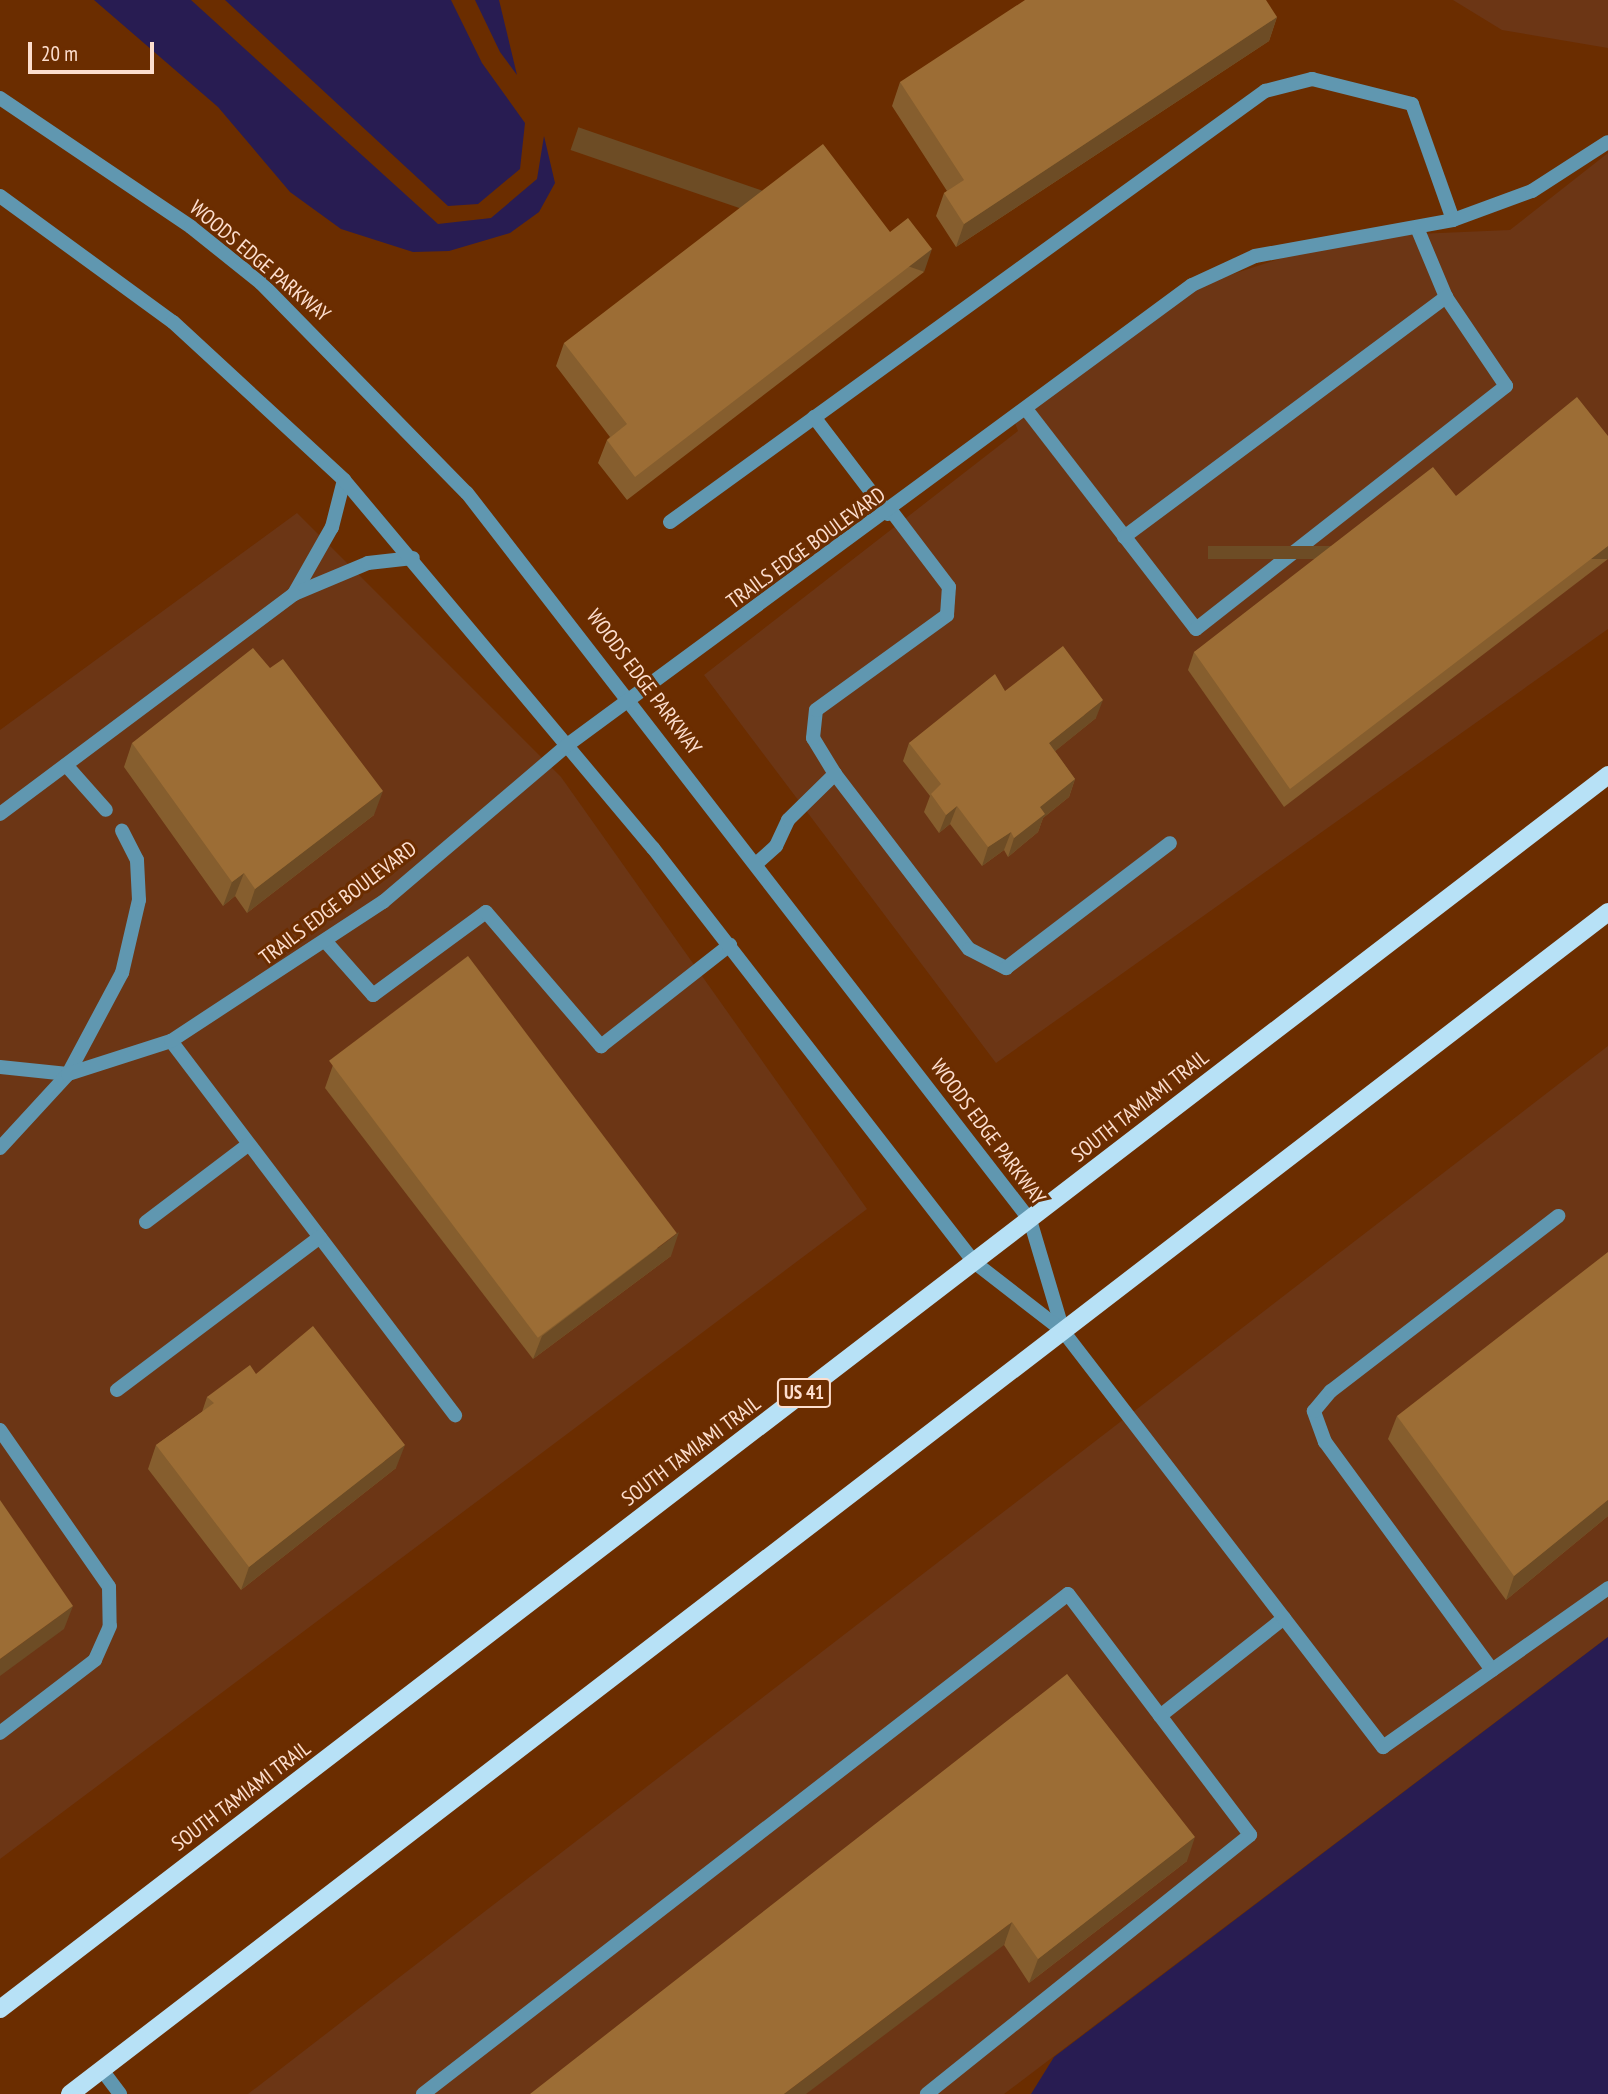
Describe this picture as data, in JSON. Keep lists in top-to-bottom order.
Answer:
{
  "streets": {
    "main road": ["SOUTH TAMIAMI TRAIL", "US 41"],
    "street": ["WOODS EDGE PARKWAY", "TRAILS EDGE BOULEVARD"]
  },
  "crossings": [
    ["WOODS EDGE PARKWAY", "TRAILS EDGE BOULEVARD"],
    ["WOODS EDGE PARKWAY", "SOUTH TAMIAMI TRAIL"]
  ],
  "scale_bar": "20 m"
}
